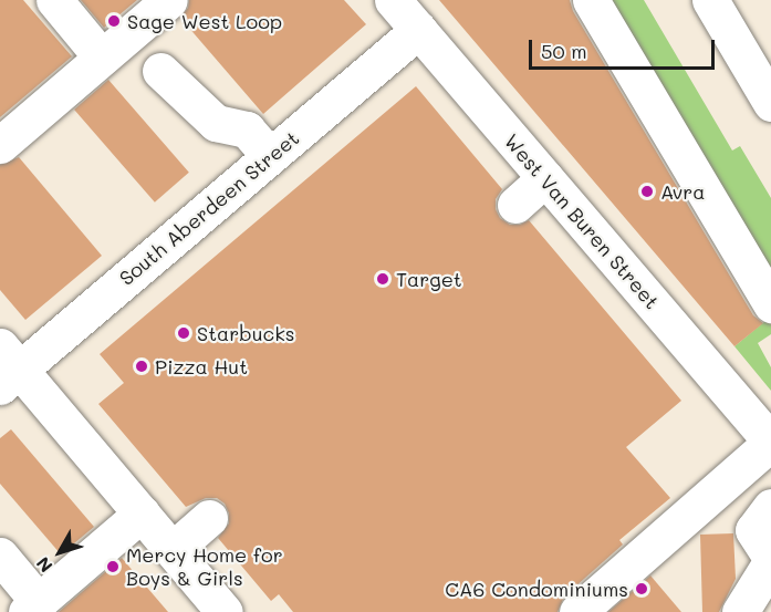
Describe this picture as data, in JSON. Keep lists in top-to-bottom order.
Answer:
{
  "streets": {
    "main road": ["South Aberdeen Street", "West Van Buren Street"]
  },
  "crossings": [
    ["South Aberdeen Street", "West Van Buren Street"]
  ],
  "places": [
    "Sage West Loop",
    "Avra",
    "Target",
    "Starbucks",
    "Pizza Hut",
    "Mercy Home for Boys & Girls",
    "CA6 Condominiums"
  ],
  "scale_bar": "50 m",
  "north": "bottom left"
}
